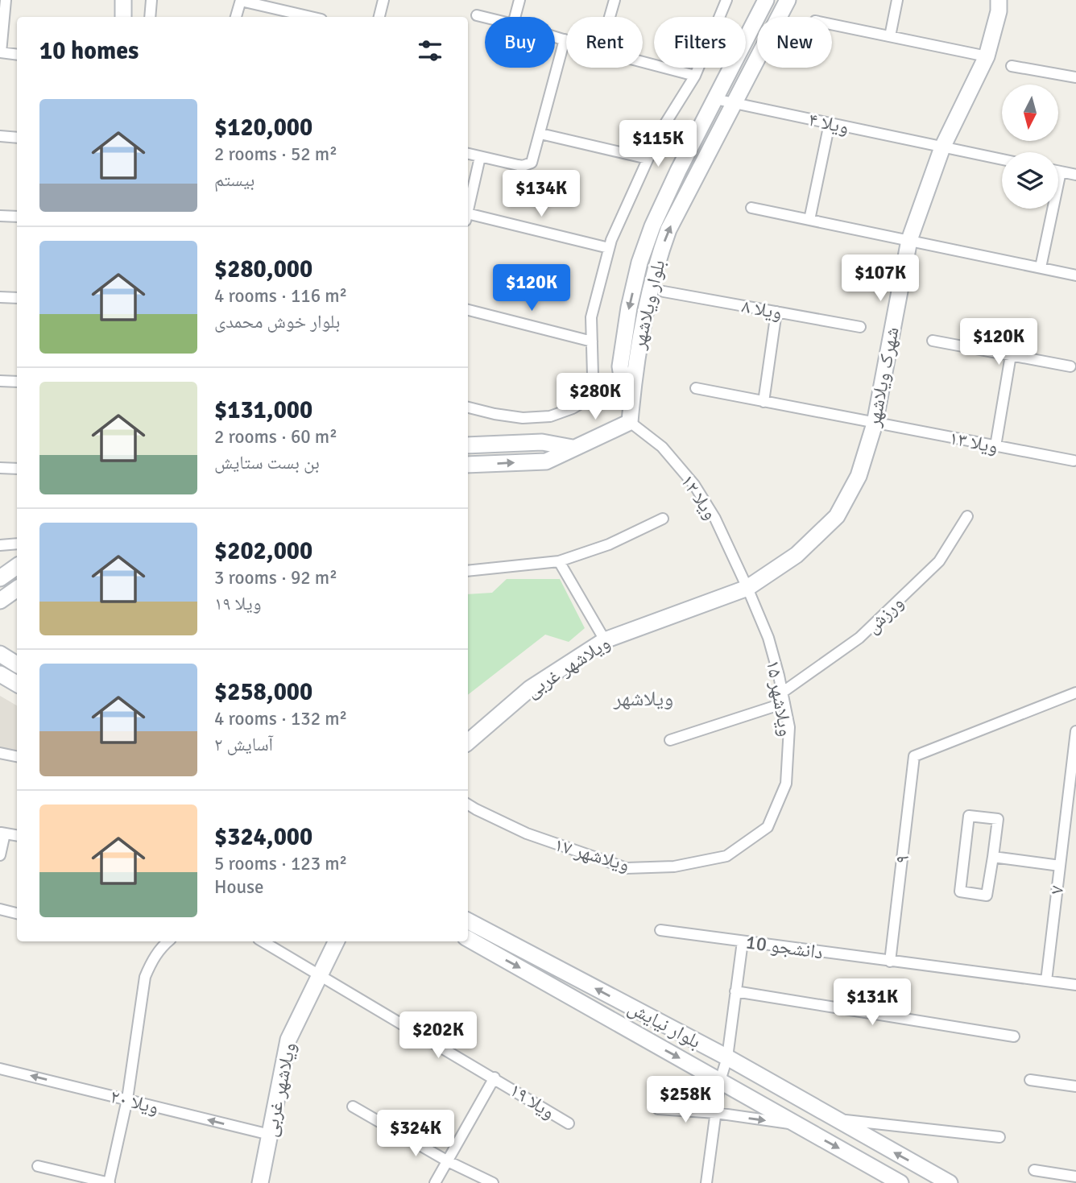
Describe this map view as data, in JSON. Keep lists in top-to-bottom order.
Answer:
{
  "streets": {
    "street": [
      "۴ ویلا",
      "بلوار ویلاشهر",
      "ویلا ۸",
      "شهرک ویلاشهر",
      "۱۳ ویلا",
      "ویلا ۱۲",
      "ورزش",
      "ویلاشهر غربی",
      "ویلاشهر ۱۵",
      "ویلاشهر ۱۷",
      "۹",
      "۷",
      "دانشجو 10",
      "بلوار نیایش",
      "۱۹ ویلا",
      "ویلا ۲۰"
    ]
  },
  "crossings": [
    ["۴ ویلا", "بلوار ویلاشهر"],
    ["۴ ویلا", "شهرک ویلاشهر"],
    ["بلوار ویلاشهر", "ویلا ۱۲"],
    ["شهرک ویلاشهر", "۱۳ ویلا"],
    ["شهرک ویلاشهر", "ویلا ۱۲"],
    ["شهرک ویلاشهر", "ویلاشهر غربی"],
    ["شهرک ویلاشهر", "ویلاشهر ۱۵"],
    ["ویلا ۱۲", "ویلاشهر غربی"],
    ["ویلا ۱۲", "ویلاشهر ۱۵"],
    ["ورزش", "ویلاشهر ۱۵"],
    ["ویلاشهر غربی", "ویلاشهر ۱۵"],
    ["ویلاشهر غربی", "۱۹ ویلا"],
    ["ویلاشهر غربی", "ویلا ۲۰"],
    ["ویلاشهر ۱۵", "ویلاشهر ۱۷"],
    ["۹", "دانشجو 10"],
    ["۷", "دانشجو 10"]
  ],
  "one_way": ["ویلا ۲۰"],
  "districts": ["ویلاشهر"],
  "north": "bottom",
  "page": {
    "chip": [
      "Buy",
      "Rent",
      "Filters",
      "New"
    ],
    "heading": "10 homes",
    "list": [
      {
        "name": "$120,000",
        "note": "2 rooms · 52 m² · بیستم"
      },
      {
        "name": "$280,000",
        "note": "4 rooms · 116 m² · بلوار خوش محمدی"
      },
      {
        "name": "$131,000",
        "note": "2 rooms · 60 m² · بن بست ستایش"
      },
      {
        "name": "$202,000",
        "note": "3 rooms · 92 m² · ۱۹ ویلا"
      },
      {
        "name": "$258,000",
        "note": "4 rooms · 132 m² · ۲ آسایش"
      },
      {
        "name": "$324,000",
        "note": "5 rooms · 123 m² · House"
      }
    ],
    "price": [
      "$115K",
      "$134K",
      "$107K",
      "$120K",
      "$120K",
      "$280K",
      "$131K",
      "$202K",
      "$258K",
      "$324K"
    ]
  }
}
